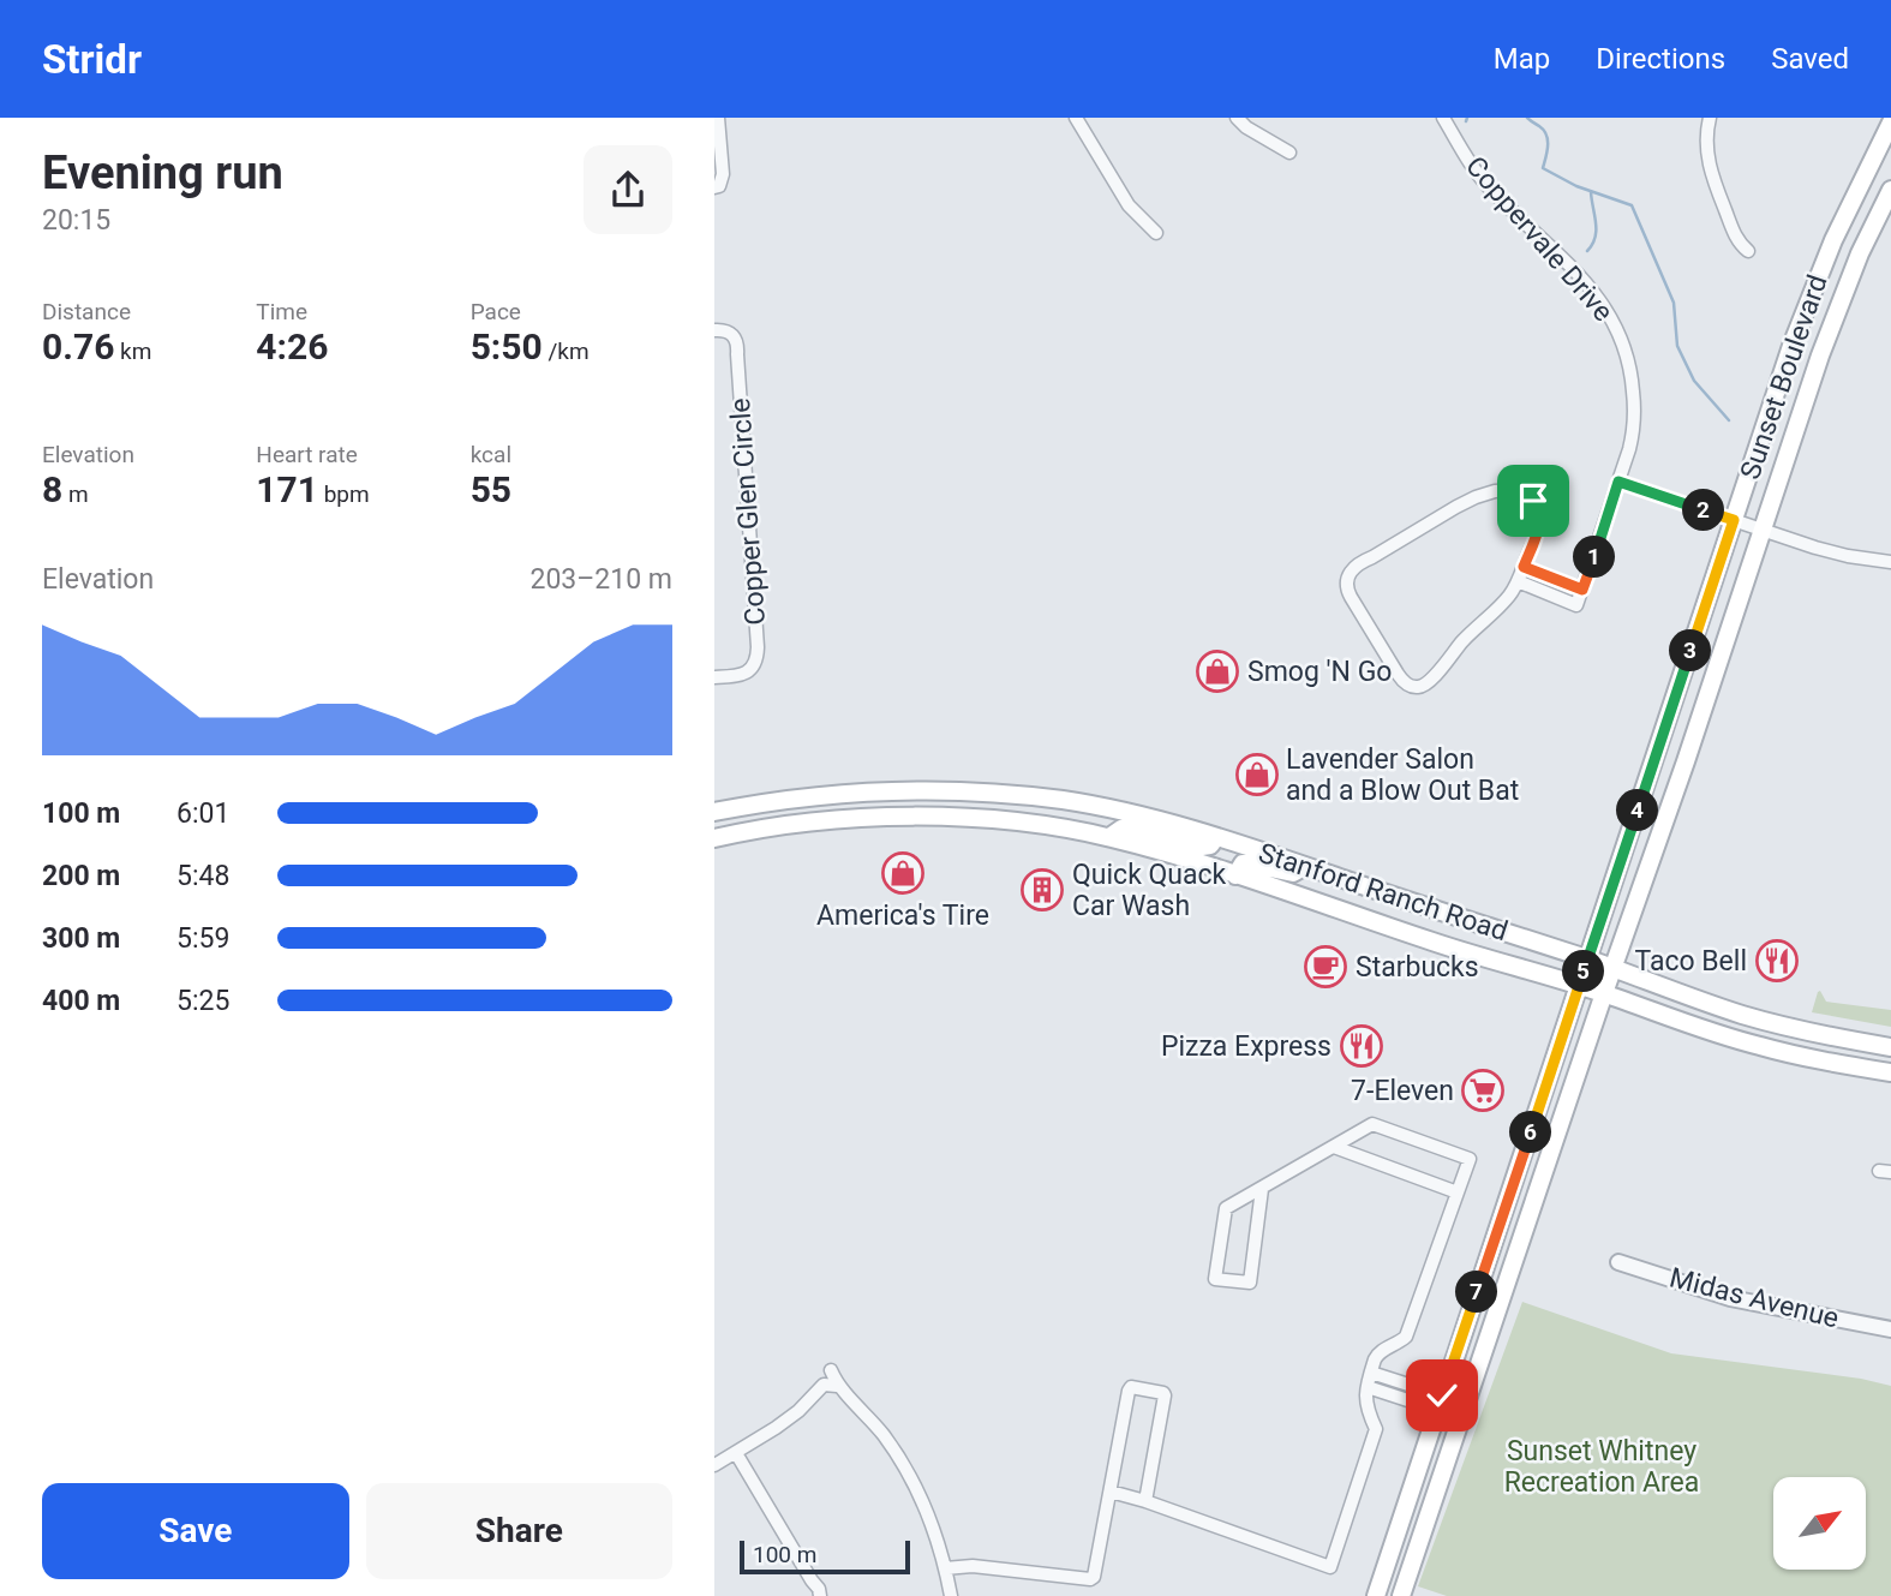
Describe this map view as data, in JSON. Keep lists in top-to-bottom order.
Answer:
{
  "streets": {
    "main road": ["Sunset Boulevard", "Stanford Ranch Road"],
    "street": ["Coppervale Drive", "Copper Glen Circle", "Midas Avenue"]
  },
  "crossings": [
    ["Sunset Boulevard", "Stanford Ranch Road"]
  ],
  "parks": ["Sunset Whitney Recreation Area"],
  "places": {
    "shop": ["Smog 'N Go", "Lavender Salon and a Blow Out Bat", "America's Tire"],
    "building": ["Quick Quack Car Wash"],
    "restaurant": ["Taco Bell", "Pizza Express"],
    "cafe": ["Starbucks"],
    "supermarket": ["7-Eleven"]
  },
  "scale_bar": "100 m",
  "north": "top right",
  "page": {
    "header": "Stridr",
    "nav": ["Map", "Directions", "Saved"],
    "heading": ["Evening run", "20:15"],
    "stats": [
      ["Distance", "0.76 km"],
      ["Time", "4:26"],
      ["Pace", "5:50 /km"],
      ["Elevation", "8 m"],
      ["Heart rate", "171 bpm"],
      ["kcal", "55"]
    ],
    "pins": [
      "2",
      "1",
      "3",
      "4",
      "5",
      "6",
      "7"
    ],
    "chart": ["Elevation", "203–210 m"],
    "list": [
      {
        "name": "100 m",
        "note": "6:01"
      },
      {
        "name": "200 m",
        "note": "5:48"
      },
      {
        "name": "300 m",
        "note": "5:59"
      },
      {
        "name": "400 m",
        "note": "5:25"
      }
    ],
    "buttons": ["Save", "Share"],
    "scale": "100 m"
  }
}
